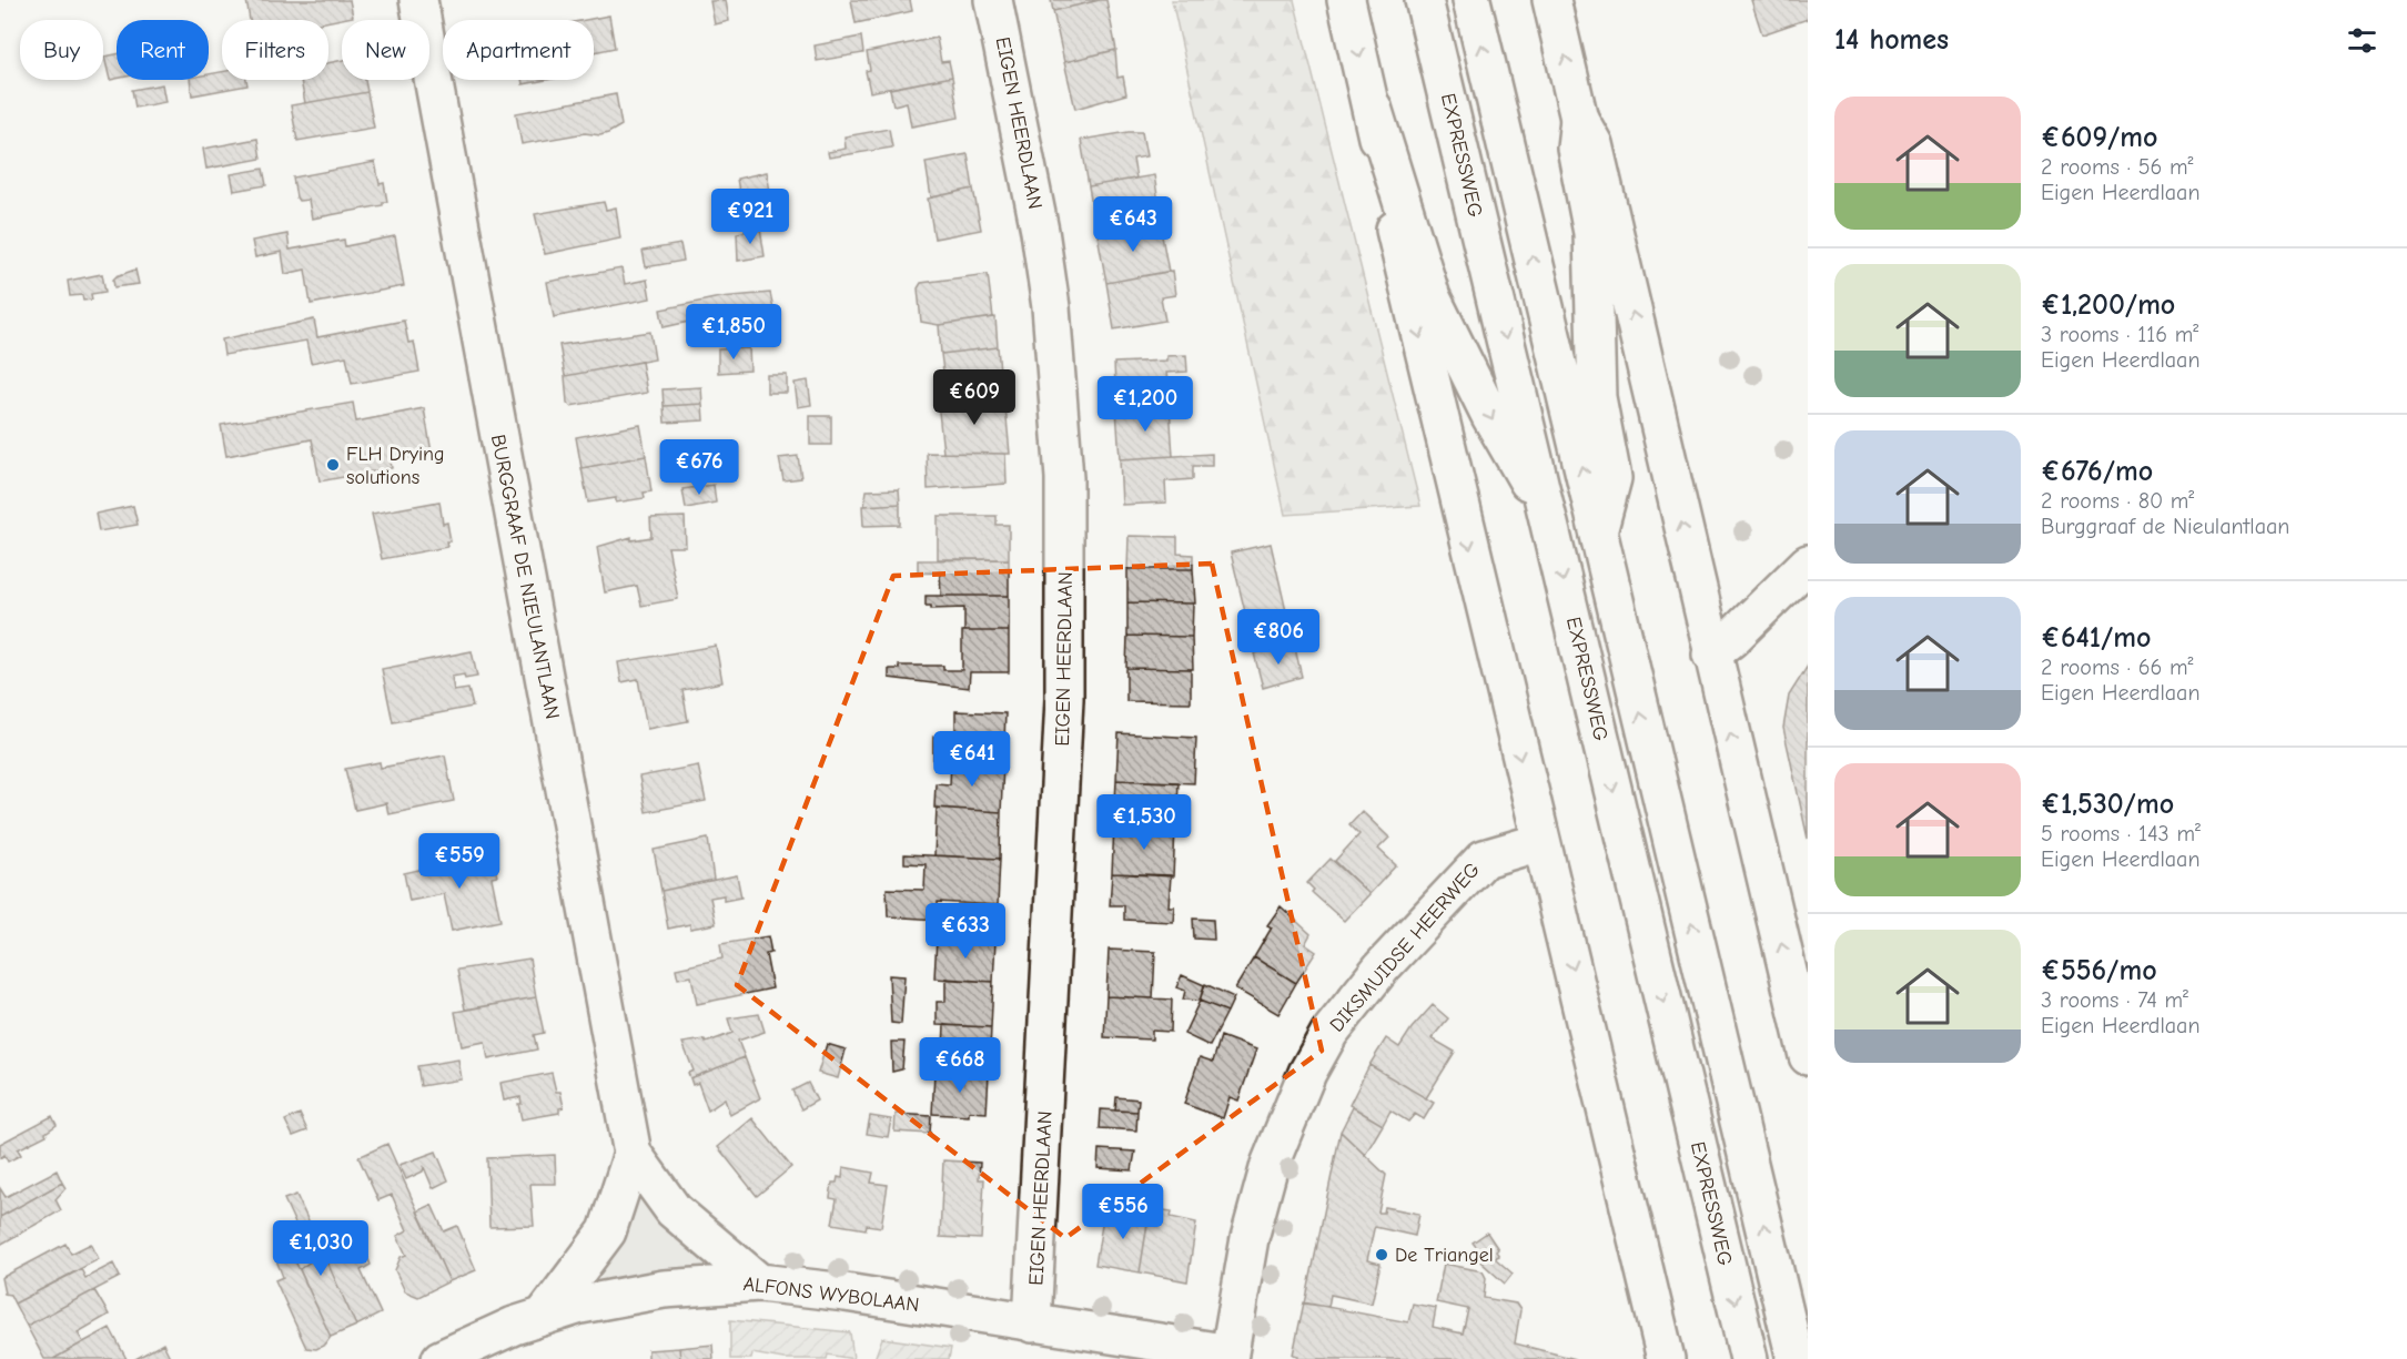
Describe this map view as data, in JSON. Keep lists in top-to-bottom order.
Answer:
{
  "streets": {
    "main road": [
      "EIGEN HEERDLAAN",
      "EXPRESSWEG",
      "BURGGRAAF DE NIEULANTLAAN",
      "DIKSMUIDSE HEERWEG",
      "ALFONS WYBOLAAN"
    ]
  },
  "crossings": [
    ["EIGEN HEERDLAAN", "ALFONS WYBOLAAN"],
    ["BURGGRAAF DE NIEULANTLAAN", "ALFONS WYBOLAAN"],
    ["DIKSMUIDSE HEERWEG", "ALFONS WYBOLAAN"]
  ],
  "places": ["FLH Drying solutions", "De Triangel"],
  "page": {
    "heading": "14 homes",
    "chip": [
      "Buy",
      "Rent",
      "Filters",
      "New",
      "Apartment"
    ],
    "list": [
      {
        "name": "€609/mo",
        "note": "2 rooms · 56 m² · Eigen Heerdlaan"
      },
      {
        "name": "€1,200/mo",
        "note": "3 rooms · 116 m² · Eigen Heerdlaan"
      },
      {
        "name": "€676/mo",
        "note": "2 rooms · 80 m² · Burggraaf de Nieulantlaan"
      },
      {
        "name": "€641/mo",
        "note": "2 rooms · 66 m² · Eigen Heerdlaan"
      },
      {
        "name": "€1,530/mo",
        "note": "5 rooms · 143 m² · Eigen Heerdlaan"
      },
      {
        "name": "€556/mo",
        "note": "3 rooms · 74 m² · Eigen Heerdlaan"
      }
    ],
    "price": [
      "€921",
      "€643",
      "€1,850",
      "€609",
      "€1,200",
      "€676",
      "€806",
      "€641",
      "€1,530",
      "€559",
      "€633",
      "€668",
      "€556",
      "€1,030"
    ]
  }
}
